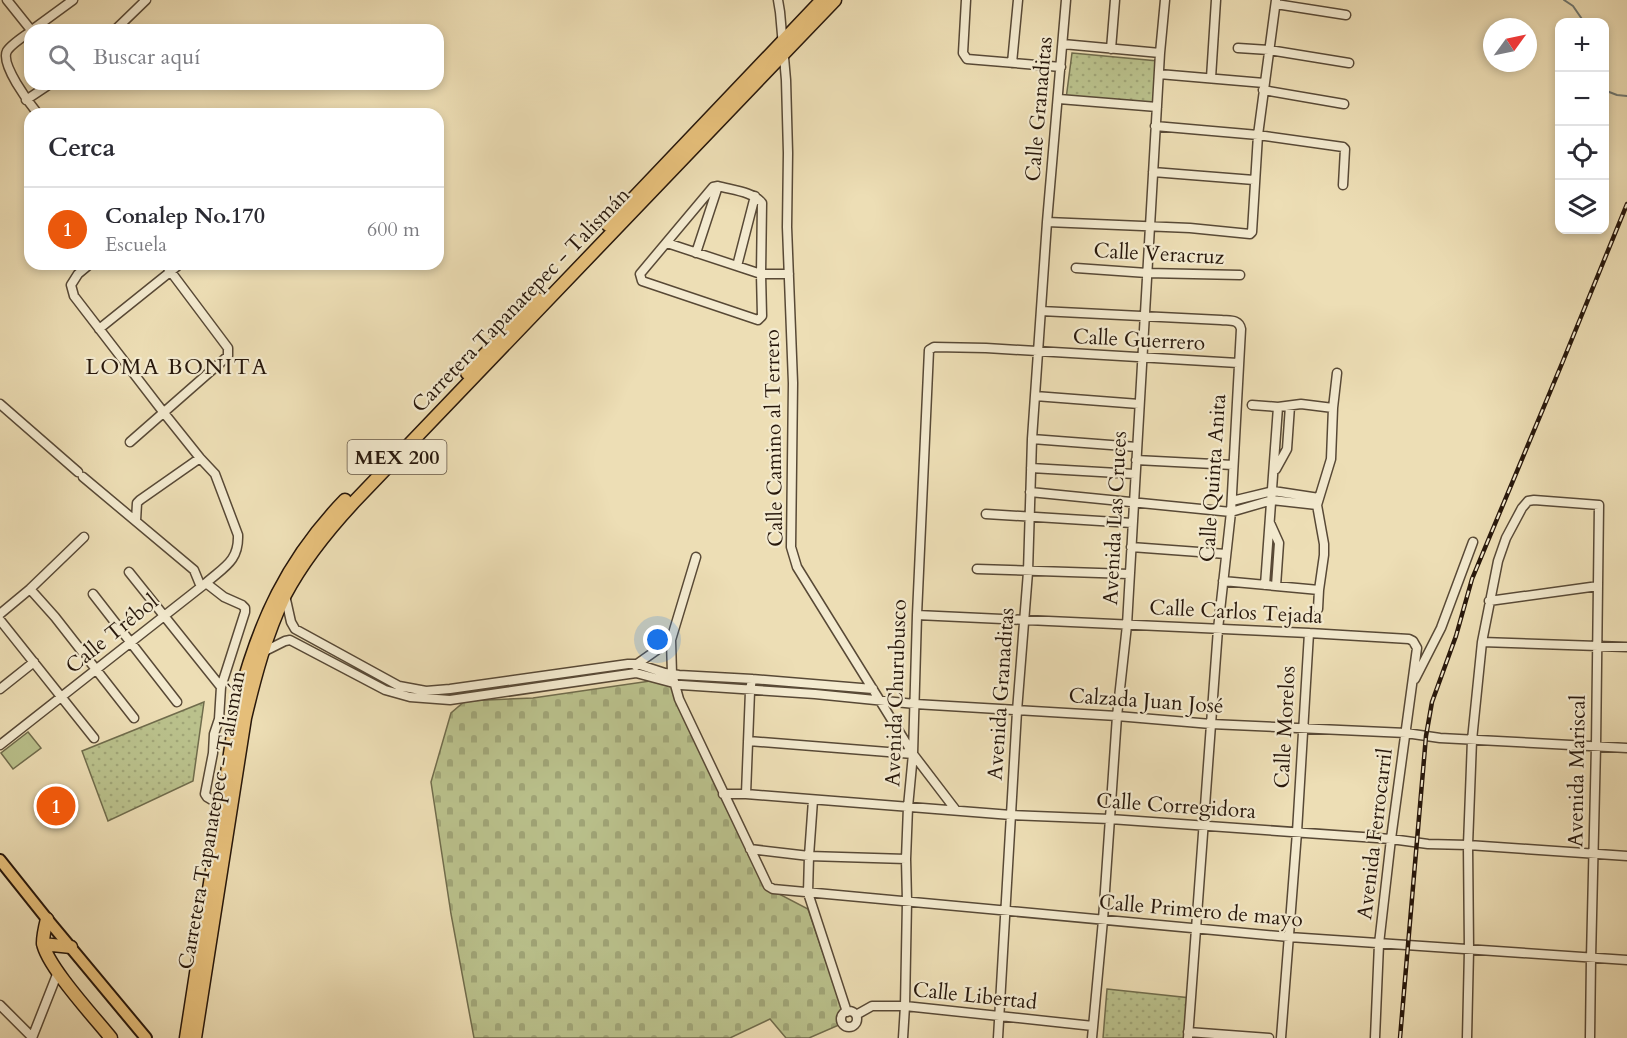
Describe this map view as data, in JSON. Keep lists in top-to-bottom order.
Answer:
{
  "streets": {
    "highway": ["Carretera Tapanatepec - Talismán", "MEX 200"],
    "street": [
      "Calle Granaditas",
      "Calle Veracruz",
      "Calle Guerrero",
      "Calle Camino al Terrero",
      "Calle Quinta Anita",
      "Avenida Las Cruces",
      "Calle Carlos Tejada",
      "Calle Trébol",
      "Avenida Churubusco",
      "Avenida Granaditas",
      "Calzada Juan José",
      "Calle Morelos",
      "Avenida Mariscal",
      "Calle Corregidora",
      "Avenida Ferrocarril",
      "Calle Primero de mayo",
      "Calle Libertad"
    ]
  },
  "crossings": [
    ["Calle Granaditas", "Avenida Granaditas"],
    ["Calle Veracruz", "Avenida Las Cruces"],
    ["Carretera Tapanatepec - Talismán", "Calle Camino al Terrero"],
    ["Calle Guerrero", "Calle Quinta Anita"],
    ["Calle Guerrero", "Avenida Las Cruces"],
    ["Calle Guerrero", "Avenida Churubusco"],
    ["Calle Guerrero", "Avenida Granaditas"],
    ["Calle Camino al Terrero", "Avenida Churubusco"],
    ["Calle Camino al Terrero", "Calzada Juan José"],
    ["Calle Camino al Terrero", "Calle Corregidora"],
    ["Calle Quinta Anita", "Avenida Las Cruces"],
    ["Calle Quinta Anita", "Calle Carlos Tejada"],
    ["Calle Quinta Anita", "Calzada Juan José"],
    ["Calle Quinta Anita", "Calle Corregidora"],
    ["Calle Quinta Anita", "Calle Primero de mayo"],
    ["Avenida Las Cruces", "Calle Carlos Tejada"],
    ["Avenida Las Cruces", "Calzada Juan José"],
    ["Avenida Las Cruces", "Calle Corregidora"],
    ["Avenida Las Cruces", "Calle Primero de mayo"],
    ["Avenida Las Cruces", "Calle Libertad"],
    ["Calle Carlos Tejada", "Avenida Churubusco"],
    ["Calle Carlos Tejada", "Avenida Granaditas"],
    ["Calle Carlos Tejada", "Calle Morelos"],
    ["Calle Carlos Tejada", "Avenida Ferrocarril"],
    ["Avenida Churubusco", "Calzada Juan José"],
    ["Avenida Churubusco", "Calle Corregidora"],
    ["Avenida Churubusco", "Calle Primero de mayo"],
    ["Avenida Churubusco", "Calle Libertad"],
    ["Avenida Granaditas", "Calzada Juan José"],
    ["Avenida Granaditas", "Calle Corregidora"],
    ["Avenida Granaditas", "Calle Primero de mayo"],
    ["Avenida Granaditas", "Calle Libertad"],
    ["Calzada Juan José", "Calle Morelos"],
    ["Calzada Juan José", "Avenida Mariscal"],
    ["Calzada Juan José", "Avenida Ferrocarril"],
    ["Calle Morelos", "Calle Corregidora"],
    ["Calle Morelos", "Calle Primero de mayo"],
    ["Avenida Mariscal", "Calle Corregidora"],
    ["Avenida Mariscal", "Calle Primero de mayo"],
    ["Calle Corregidora", "Avenida Ferrocarril"],
    ["Avenida Ferrocarril", "Calle Primero de mayo"]
  ],
  "districts": ["LOMA BONITA"],
  "north": "top right",
  "page": {
    "map_buttons": ["+", "−"],
    "search": "Buscar aquí",
    "heading": "Cerca",
    "list": [
      {
        "mark": "1",
        "name": "Conalep No.170",
        "note": "Escuela",
        "value": "600 m"
      }
    ],
    "pins": "1"
  }
}
